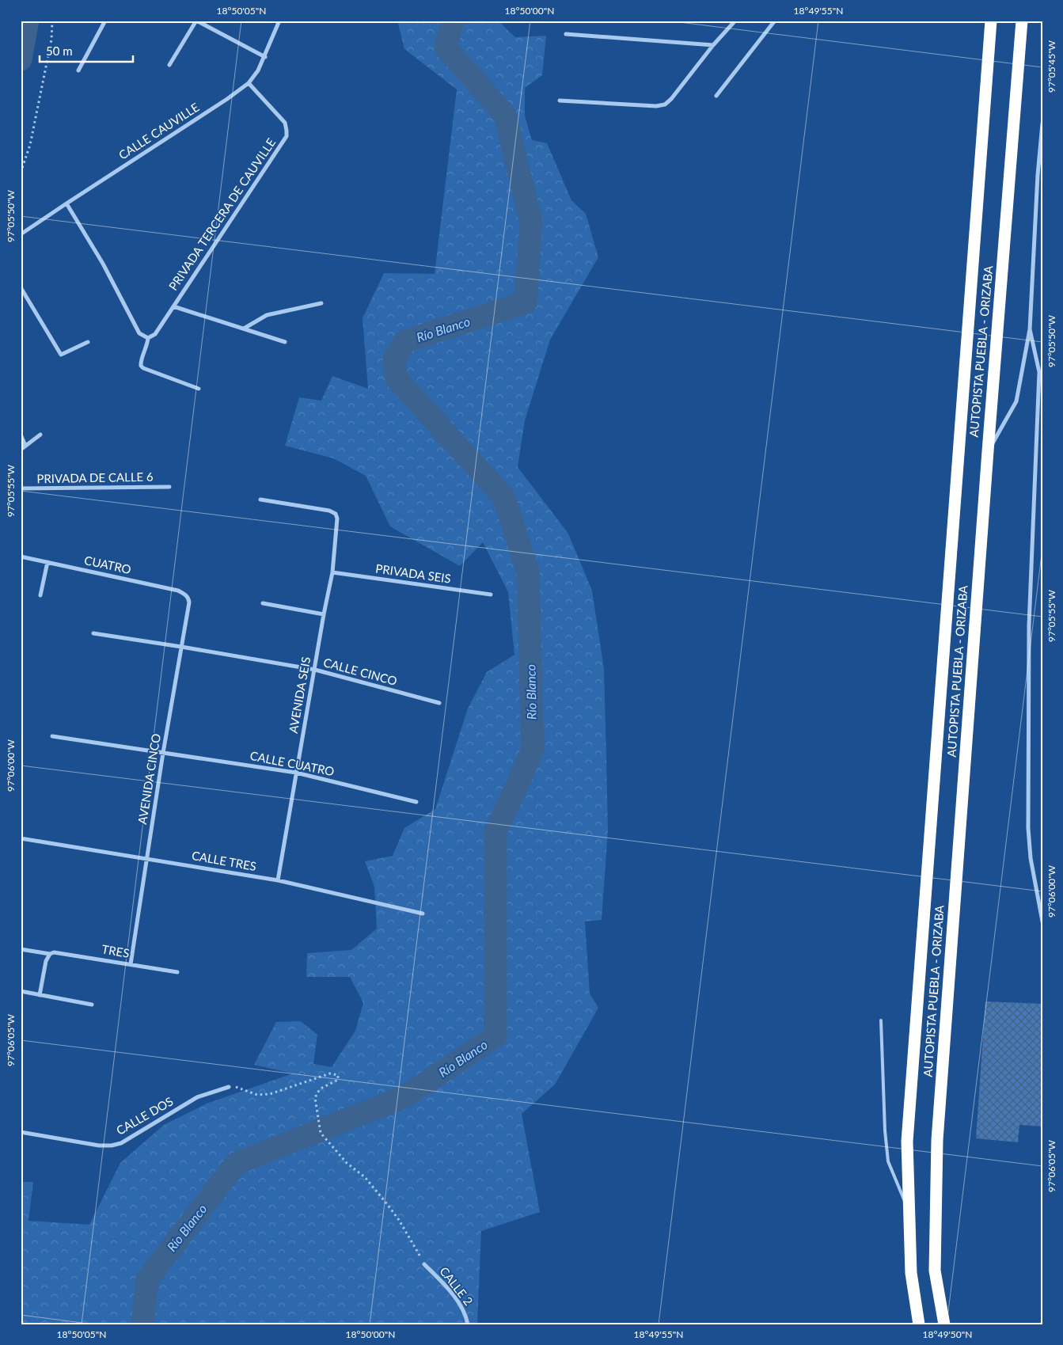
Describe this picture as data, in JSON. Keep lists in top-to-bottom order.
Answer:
{
  "streets": {
    "highway": ["AUTOPISTA PUEBLA - ORIZABA"],
    "street": [
      "CALLE CAUVILLE",
      "PRIVADA TERCERA DE CAUVILLE",
      "PRIVADA DE CALLE 6",
      "CUATRO",
      "PRIVADA SEIS",
      "CALLE CINCO",
      "AVENIDA SEIS",
      "CALLE CUATRO",
      "AVENIDA CINCO",
      "CALLE TRES",
      "TRES",
      "CALLE DOS",
      "CALLE 2"
    ]
  },
  "crossings": [
    ["CALLE CAUVILLE", "PRIVADA TERCERA DE CAUVILLE"],
    ["CUATRO", "AVENIDA CINCO"],
    ["PRIVADA SEIS", "AVENIDA SEIS"],
    ["CALLE CINCO", "AVENIDA SEIS"],
    ["CALLE CINCO", "AVENIDA CINCO"],
    ["AVENIDA SEIS", "CALLE CUATRO"],
    ["AVENIDA SEIS", "CALLE TRES"],
    ["CALLE CUATRO", "AVENIDA CINCO"],
    ["AVENIDA CINCO", "CALLE TRES"],
    ["AVENIDA CINCO", "TRES"]
  ],
  "water": ["Río Blanco"],
  "scale_bar": "50 m",
  "coordinates": [
    "18°50'05\"N",
    "18°50'00\"N",
    "18°49'55\"N",
    "97°05'45\"W",
    "97°05'50\"W",
    "97°05'55\"W",
    "97°06'00\"W",
    "97°06'05\"W",
    "18°49'50\"N"
  ]
}
